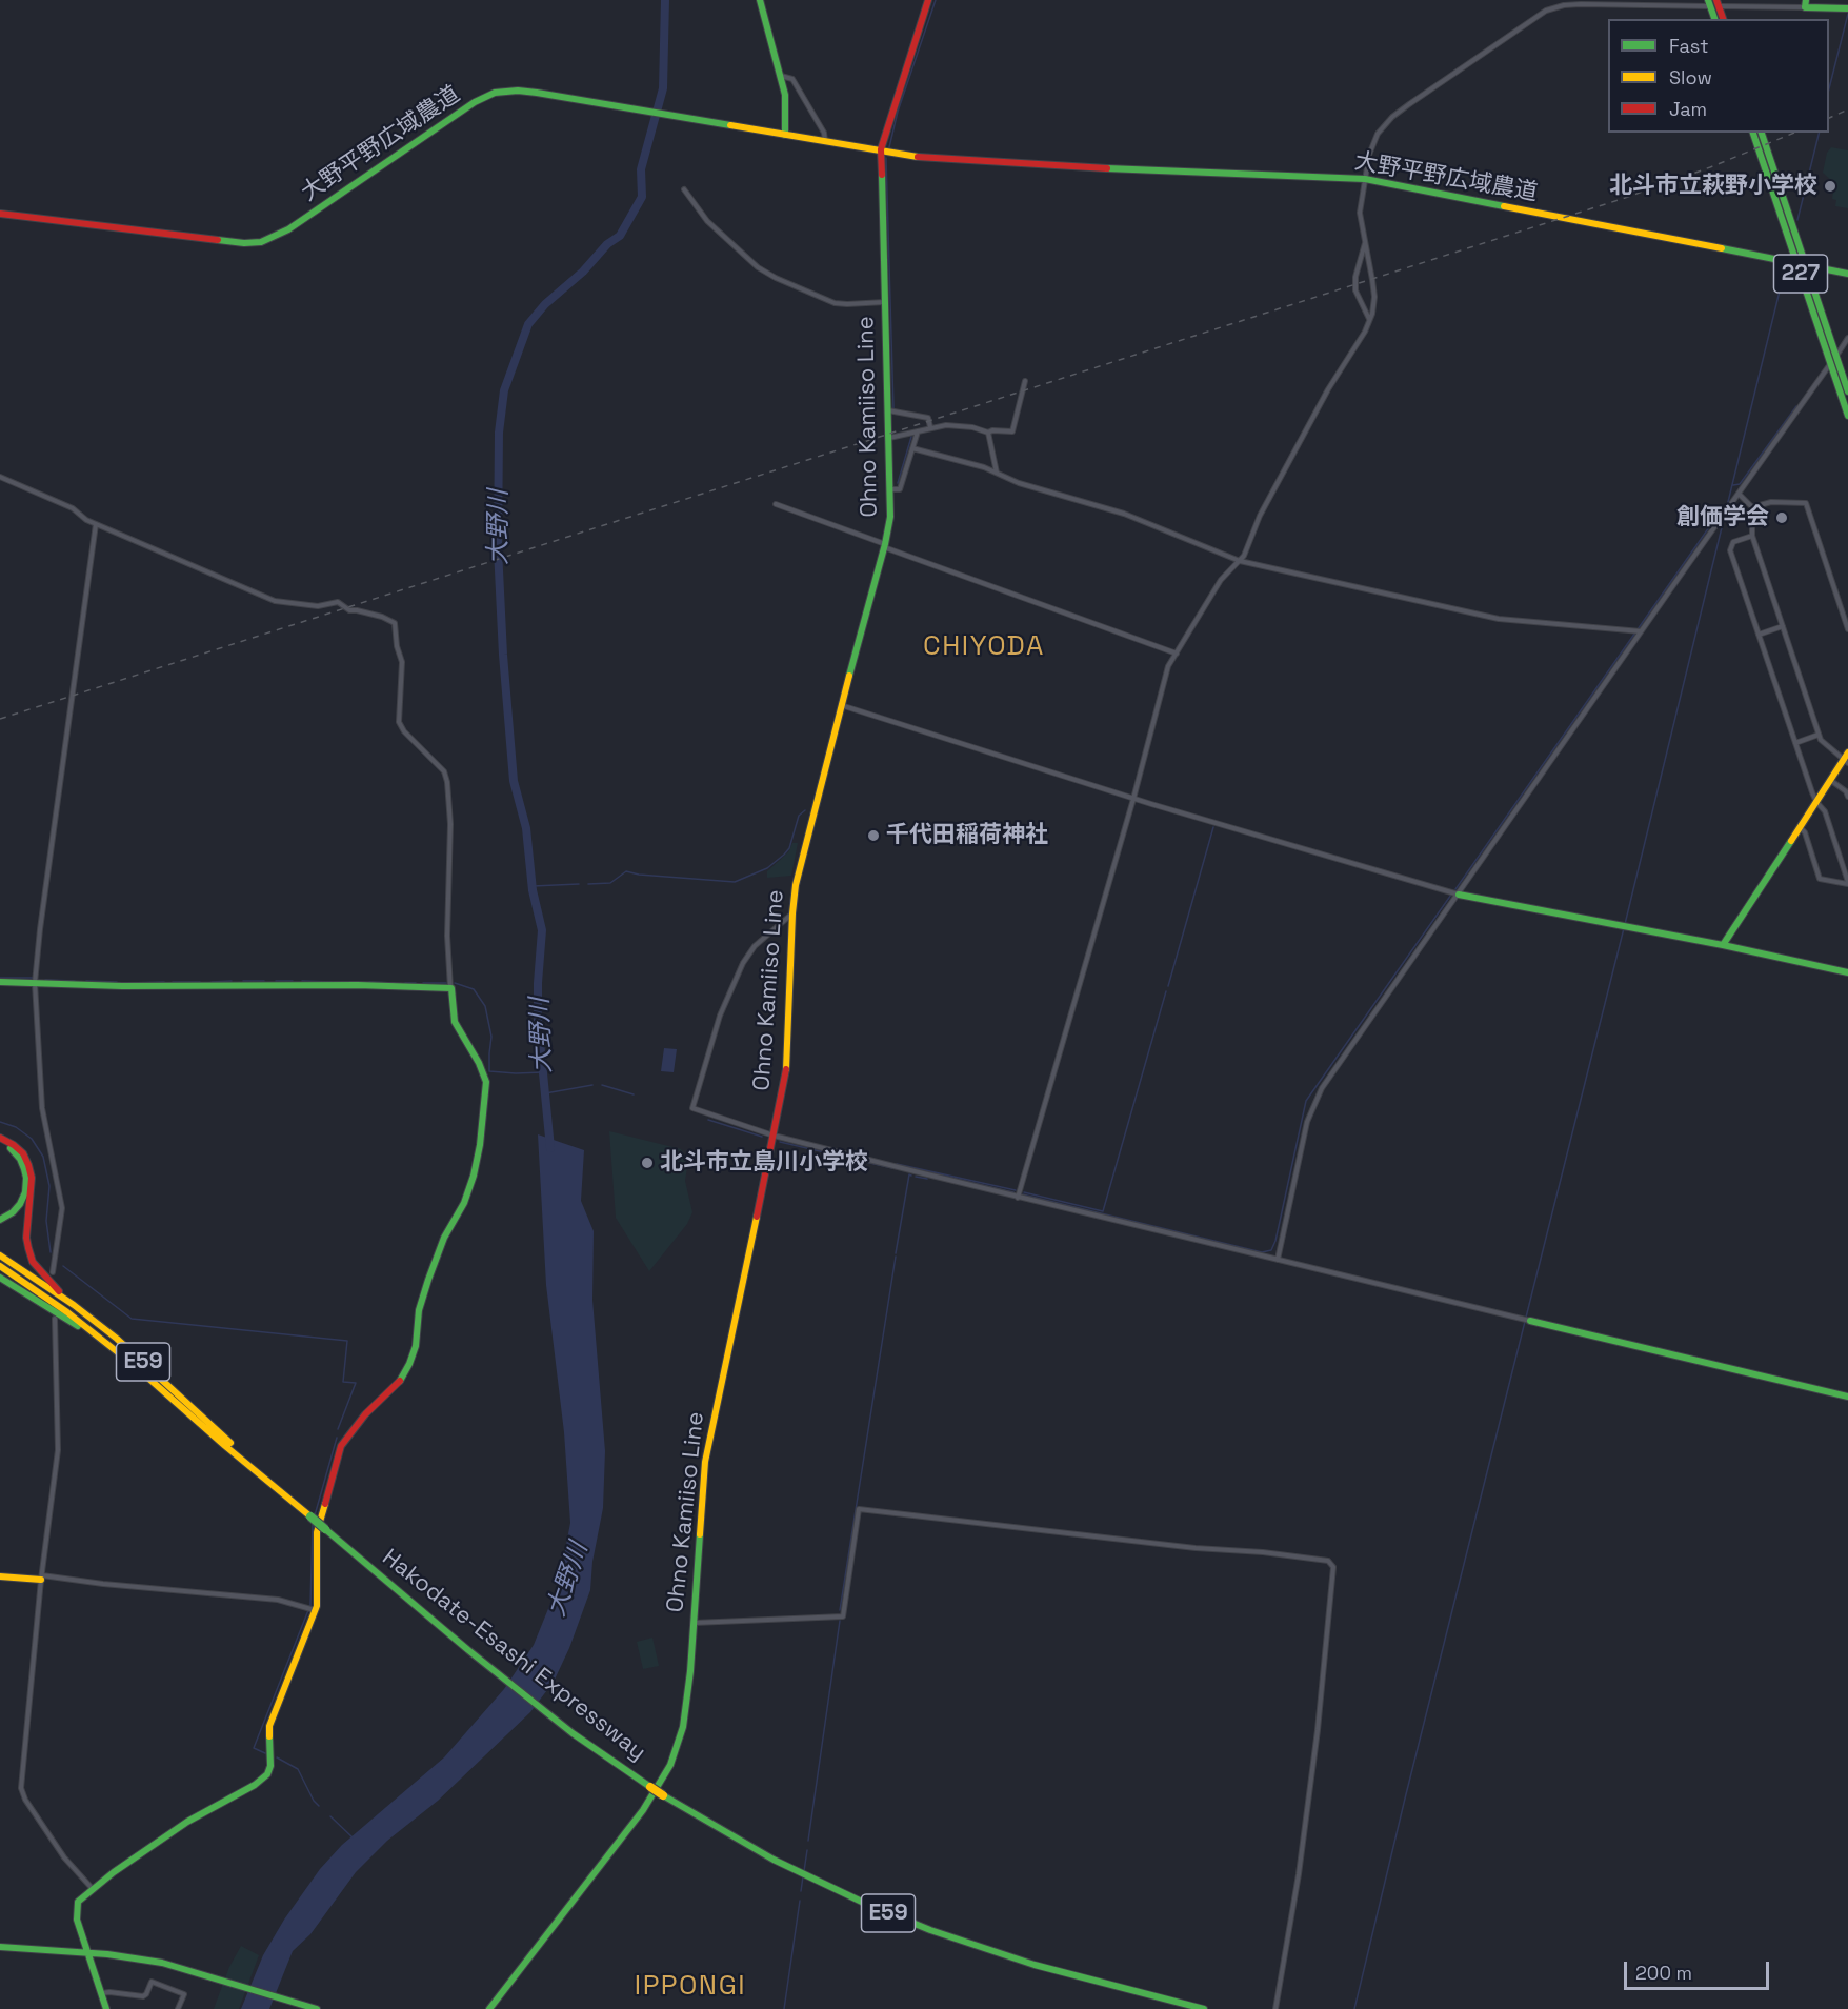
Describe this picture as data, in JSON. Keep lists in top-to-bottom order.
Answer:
{
  "streets": {
    "main road": [
      "大野平野広域農道",
      "227",
      "Ohno Kamiiso Line",
      "E59",
      "Hakodate-Esashi Expressway"
    ]
  },
  "crossings": [
    ["大野平野広域農道", "227"],
    ["大野平野広域農道", "Ohno Kamiiso Line"]
  ],
  "districts": ["CHIYODA", "IPPONGI"],
  "water": ["大野川"],
  "places": [
    "北斗市立萩野小学校",
    "創価学会",
    "千代田稲荷神社",
    "北斗市立島川小学校"
  ],
  "legend": ["Fast", "Slow", "Jam"],
  "scale_bar": "200 m"
}
